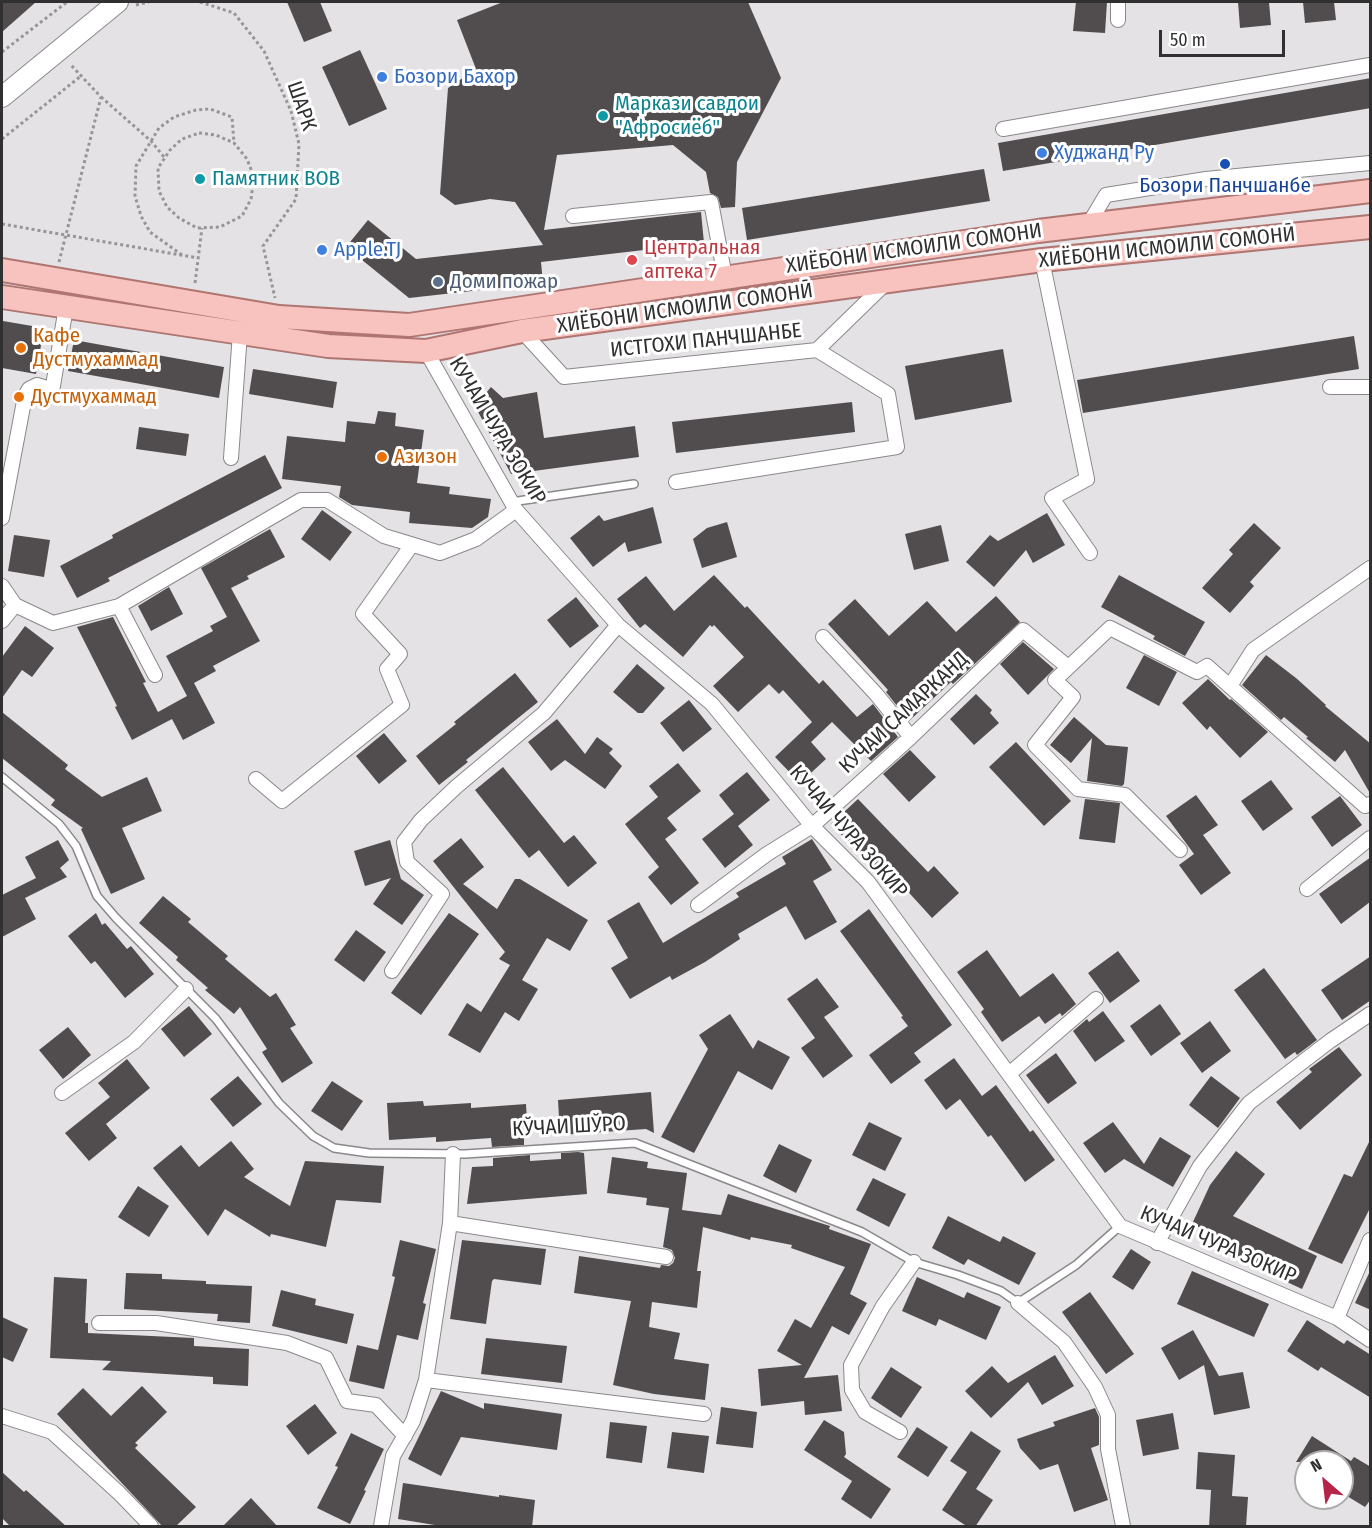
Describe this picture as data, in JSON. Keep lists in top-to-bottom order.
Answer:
{
  "streets": {
    "main road": ["ХИЁБОНИ ИСМОИЛИ СОМОНӢ", "ХИЁБОНИ ИСМОИЛИ СОМОНИ"],
    "street": [
      "ИСТГОХИ ПАНЧШАНБЕ",
      "КУЧАИ ЧУРА ЗОКИР",
      "КУЧАИ САМАРКАНД",
      "КЎЧАИ ШЎРО"
    ],
    "path": ["ШАРК"]
  },
  "crossings": [
    ["ШАРК", "ХИЁБОНИ ИСМОИЛИ СОМОНИ"],
    ["ХИЁБОНИ ИСМОИЛИ СОМОНӢ", "ИСТГОХИ ПАНЧШАНБЕ"],
    ["ХИЁБОНИ ИСМОИЛИ СОМОНӢ", "КУЧАИ ЧУРА ЗОКИР"],
    ["КУЧАИ ЧУРА ЗОКИР", "КУЧАИ САМАРКАНД"]
  ],
  "places": [
    "Бозори Бахор",
    "Маркази савдои \"Афросиёб\"",
    "Худжанд Ру",
    "Бозори Панчшанбе",
    "Памятник ВОВ",
    "Apple.TJ",
    "Центральная аптека 7",
    "Доми пожар",
    "Кафе Дустмухаммад",
    "Дустмухаммад",
    "Азизон"
  ],
  "scale_bar": "50 m",
  "north": "top left"
}
